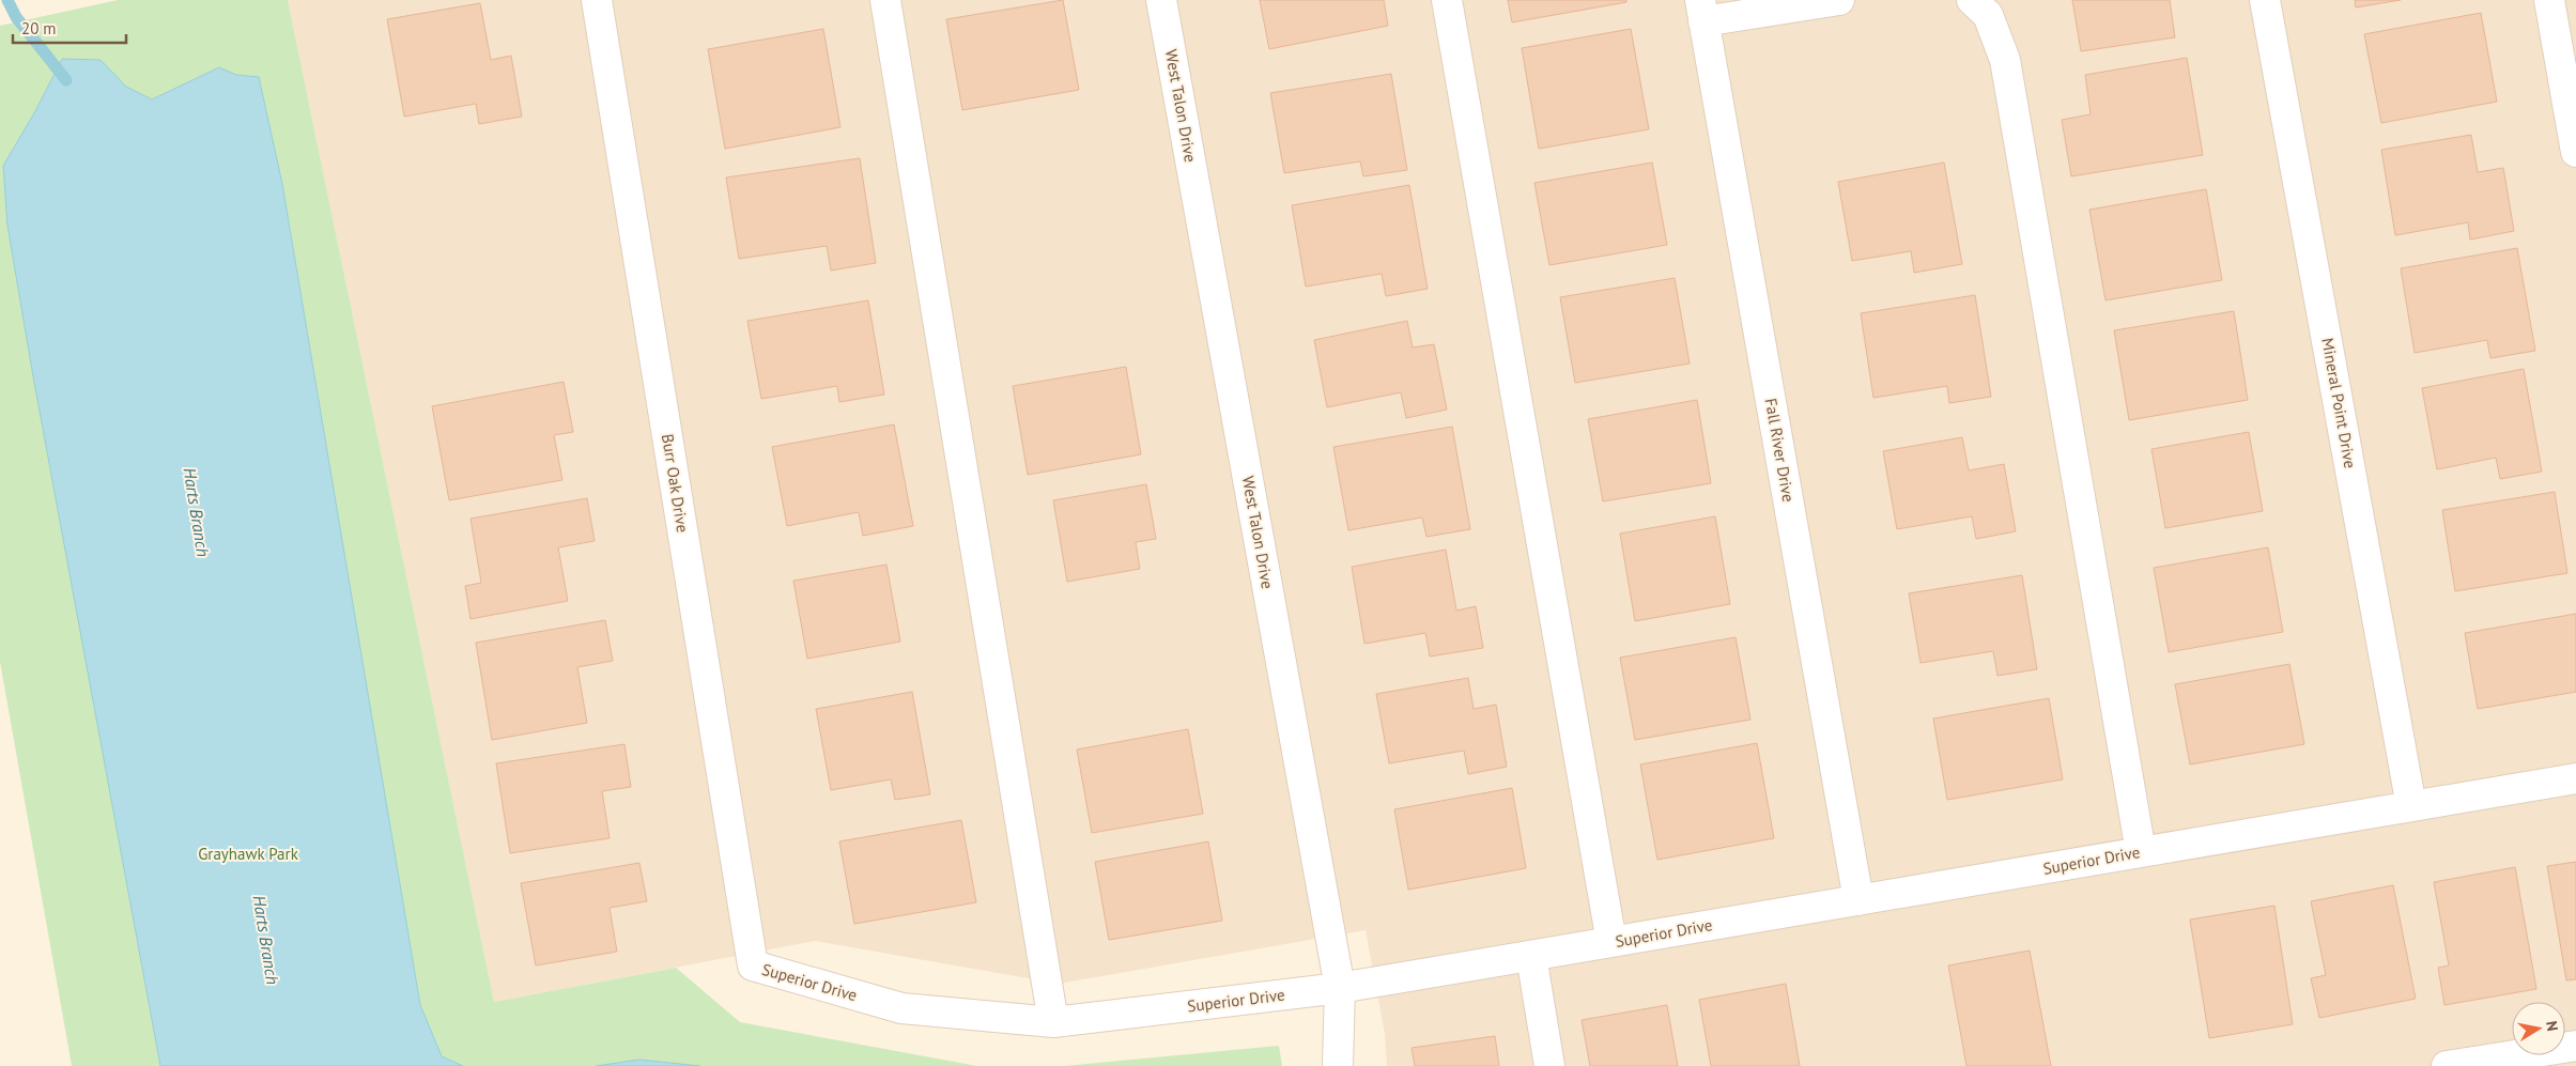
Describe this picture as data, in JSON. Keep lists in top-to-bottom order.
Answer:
{
  "streets": {
    "street": [
      "West Talon Drive",
      "Mineral Point Drive",
      "Fall River Drive",
      "Burr Oak Drive",
      "Superior Drive"
    ]
  },
  "crossings": [
    ["West Talon Drive", "Superior Drive"],
    ["Mineral Point Drive", "Superior Drive"],
    ["Fall River Drive", "Superior Drive"],
    ["Burr Oak Drive", "Superior Drive"]
  ],
  "water": ["Harts Branch"],
  "parks": ["Grayhawk Park"],
  "scale_bar": "20 m",
  "north": "right"
}
